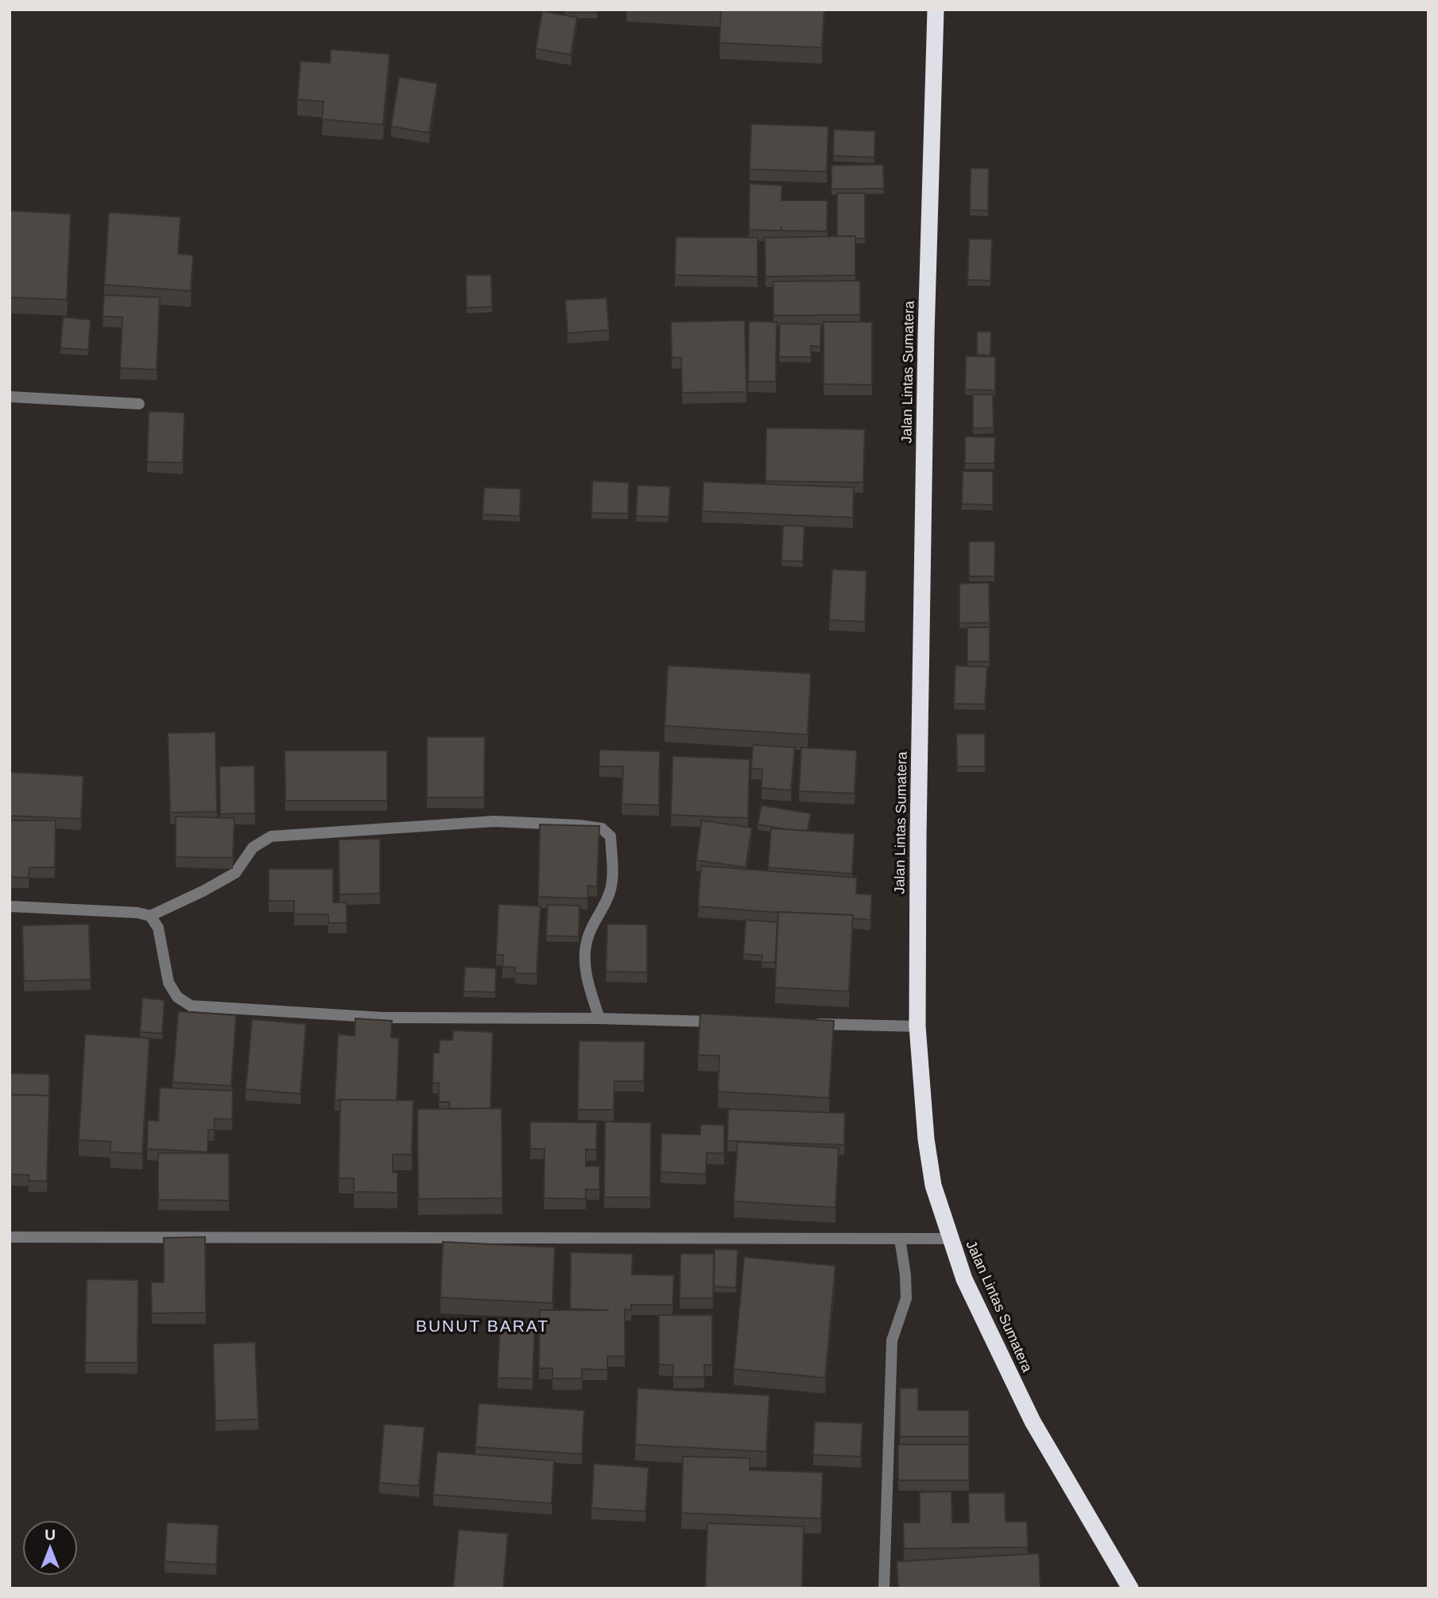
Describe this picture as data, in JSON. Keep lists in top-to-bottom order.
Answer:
{
  "streets": {
    "highway": ["Jalan Lintas Sumatera"]
  },
  "districts": ["BUNUT BARAT"],
  "north": "top"
}
